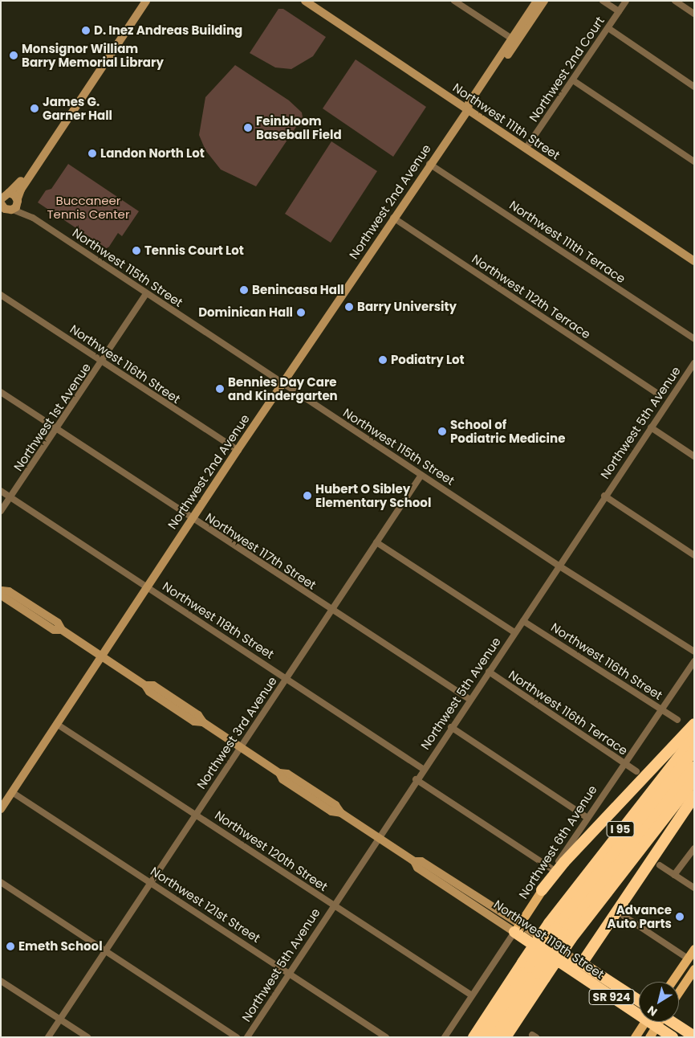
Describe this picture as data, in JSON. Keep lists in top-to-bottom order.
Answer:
{
  "streets": {
    "highway": ["I 95", "Northwest 119th Street", "SR 924"],
    "main road": ["Northwest 6th Avenue"],
    "street": [
      "Northwest 2nd Court",
      "Northwest 111th Street",
      "Northwest 2nd Avenue",
      "Northwest 111th Terrace",
      "Northwest 115th Street",
      "Northwest 112th Terrace",
      "Northwest 116th Street",
      "Northwest 1st Avenue",
      "Northwest 5th Avenue",
      "Northwest 117th Street",
      "Northwest 118th Street",
      "Northwest 116th Terrace",
      "Northwest 3rd Avenue",
      "Northwest 120th Street",
      "Northwest 121st Street"
    ]
  },
  "crossings": [
    ["Northwest 2nd Court", "Northwest 111th Street"],
    ["Northwest 111th Street", "Northwest 2nd Avenue"],
    ["Northwest 2nd Avenue", "Northwest 111th Terrace"],
    ["Northwest 2nd Avenue", "Northwest 115th Street"],
    ["Northwest 2nd Avenue", "Northwest 112th Terrace"],
    ["Northwest 2nd Avenue", "Northwest 116th Street"],
    ["Northwest 2nd Avenue", "Northwest 117th Street"],
    ["Northwest 2nd Avenue", "Northwest 118th Street"],
    ["Northwest 2nd Avenue", "Northwest 120th Street"],
    ["Northwest 2nd Avenue", "Northwest 121st Street"],
    ["Northwest 2nd Avenue", "Northwest 119th Street"],
    ["Northwest 115th Street", "Northwest 1st Avenue"],
    ["Northwest 115th Street", "Northwest 5th Avenue"],
    ["Northwest 115th Street", "Northwest 3rd Avenue"],
    ["Northwest 116th Street", "Northwest 1st Avenue"],
    ["Northwest 116th Street", "Northwest 5th Avenue"],
    ["Northwest 116th Street", "Northwest 6th Avenue"],
    ["Northwest 1st Avenue", "Northwest 117th Street"],
    ["Northwest 1st Avenue", "Northwest 118th Street"],
    ["Northwest 5th Avenue", "Northwest 117th Street"],
    ["Northwest 5th Avenue", "Northwest 118th Street"],
    ["Northwest 5th Avenue", "Northwest 116th Terrace"],
    ["Northwest 5th Avenue", "Northwest 120th Street"],
    ["Northwest 5th Avenue", "Northwest 121st Street"],
    ["Northwest 5th Avenue", "Northwest 119th Street"],
    ["Northwest 117th Street", "Northwest 3rd Avenue"],
    ["Northwest 118th Street", "Northwest 3rd Avenue"],
    ["Northwest 116th Terrace", "Northwest 6th Avenue"],
    ["Northwest 3rd Avenue", "Northwest 120th Street"],
    ["Northwest 3rd Avenue", "Northwest 121st Street"],
    ["Northwest 3rd Avenue", "Northwest 119th Street"],
    ["Northwest 6th Avenue", "Northwest 120th Street"],
    ["Northwest 6th Avenue", "Northwest 119th Street"]
  ],
  "parks": ["Buccaneer Tennis Center"],
  "places": [
    "D. Inez Andreas Building",
    "Monsignor William Barry Memorial Library",
    "James G. Garner Hall",
    "Feinbloom Baseball Field",
    "Landon North Lot",
    "Tennis Court Lot",
    "Benincasa Hall",
    "Barry University",
    "Dominican Hall",
    "Podiatry Lot",
    "Bennies Day Care and Kindergarten",
    "School of Podiatric Medicine",
    "Hubert O Sibley Elementary School",
    "Advance Auto Parts",
    "Emeth School"
  ],
  "north": "bottom left"
}
